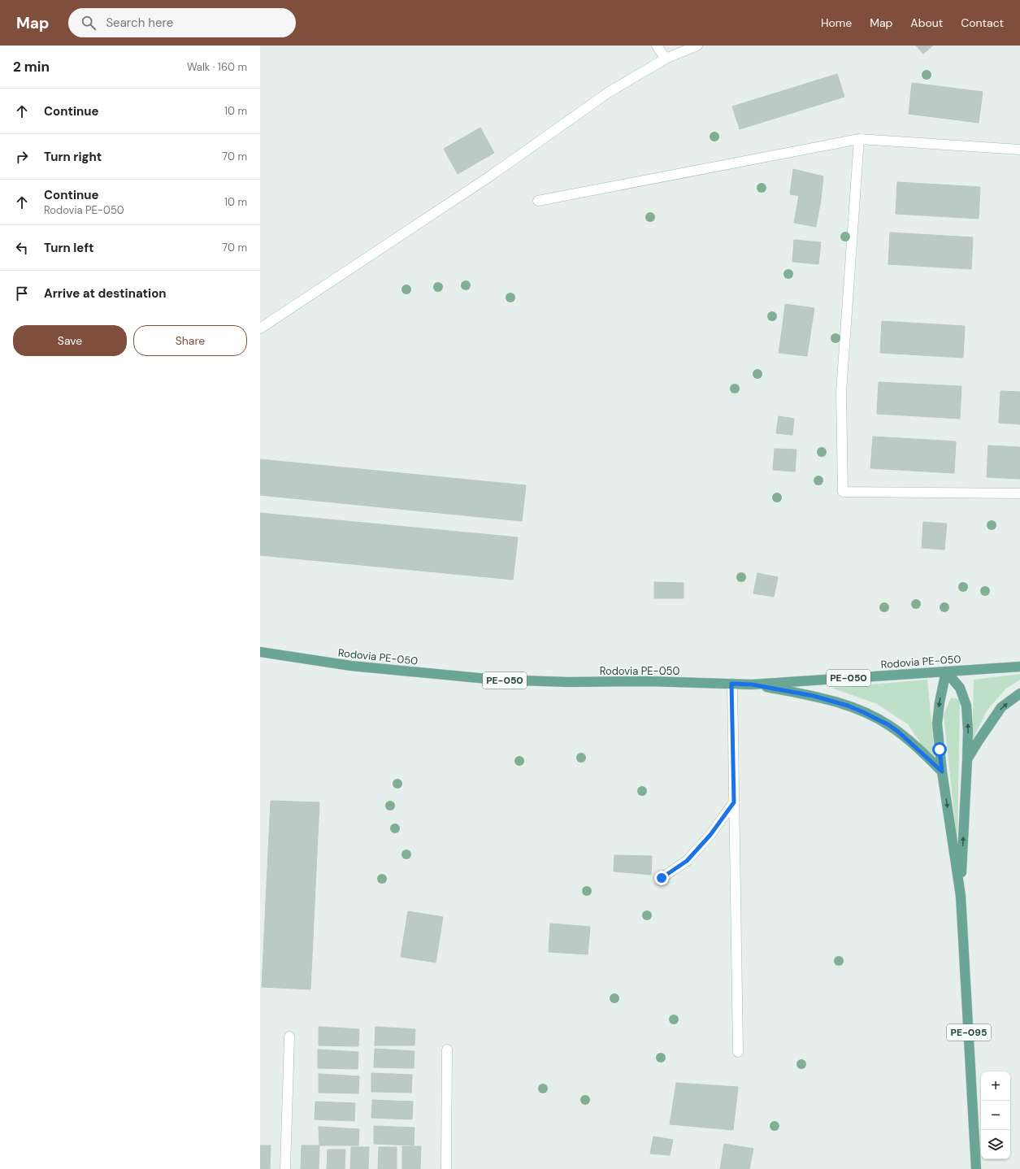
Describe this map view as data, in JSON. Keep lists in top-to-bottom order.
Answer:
{
  "streets": {
    "main road": ["Rodovia PE-050", "PE-050", "PE-095"]
  },
  "page": {
    "header": "Map",
    "search": "Search here",
    "nav": [
      "Home",
      "Map",
      "About",
      "Contact"
    ],
    "heading": ["2 min", "Walk · 160 m"],
    "list": [
      ["Continue", "10 m"],
      ["Turn right", "70 m"],
      ["Continue", "Rodovia PE-050", "10 m"],
      ["Turn left", "70 m"],
      "Arrive at destination"
    ],
    "buttons": ["Save", "Share"],
    "map_buttons": ["+", "−"]
  }
}
